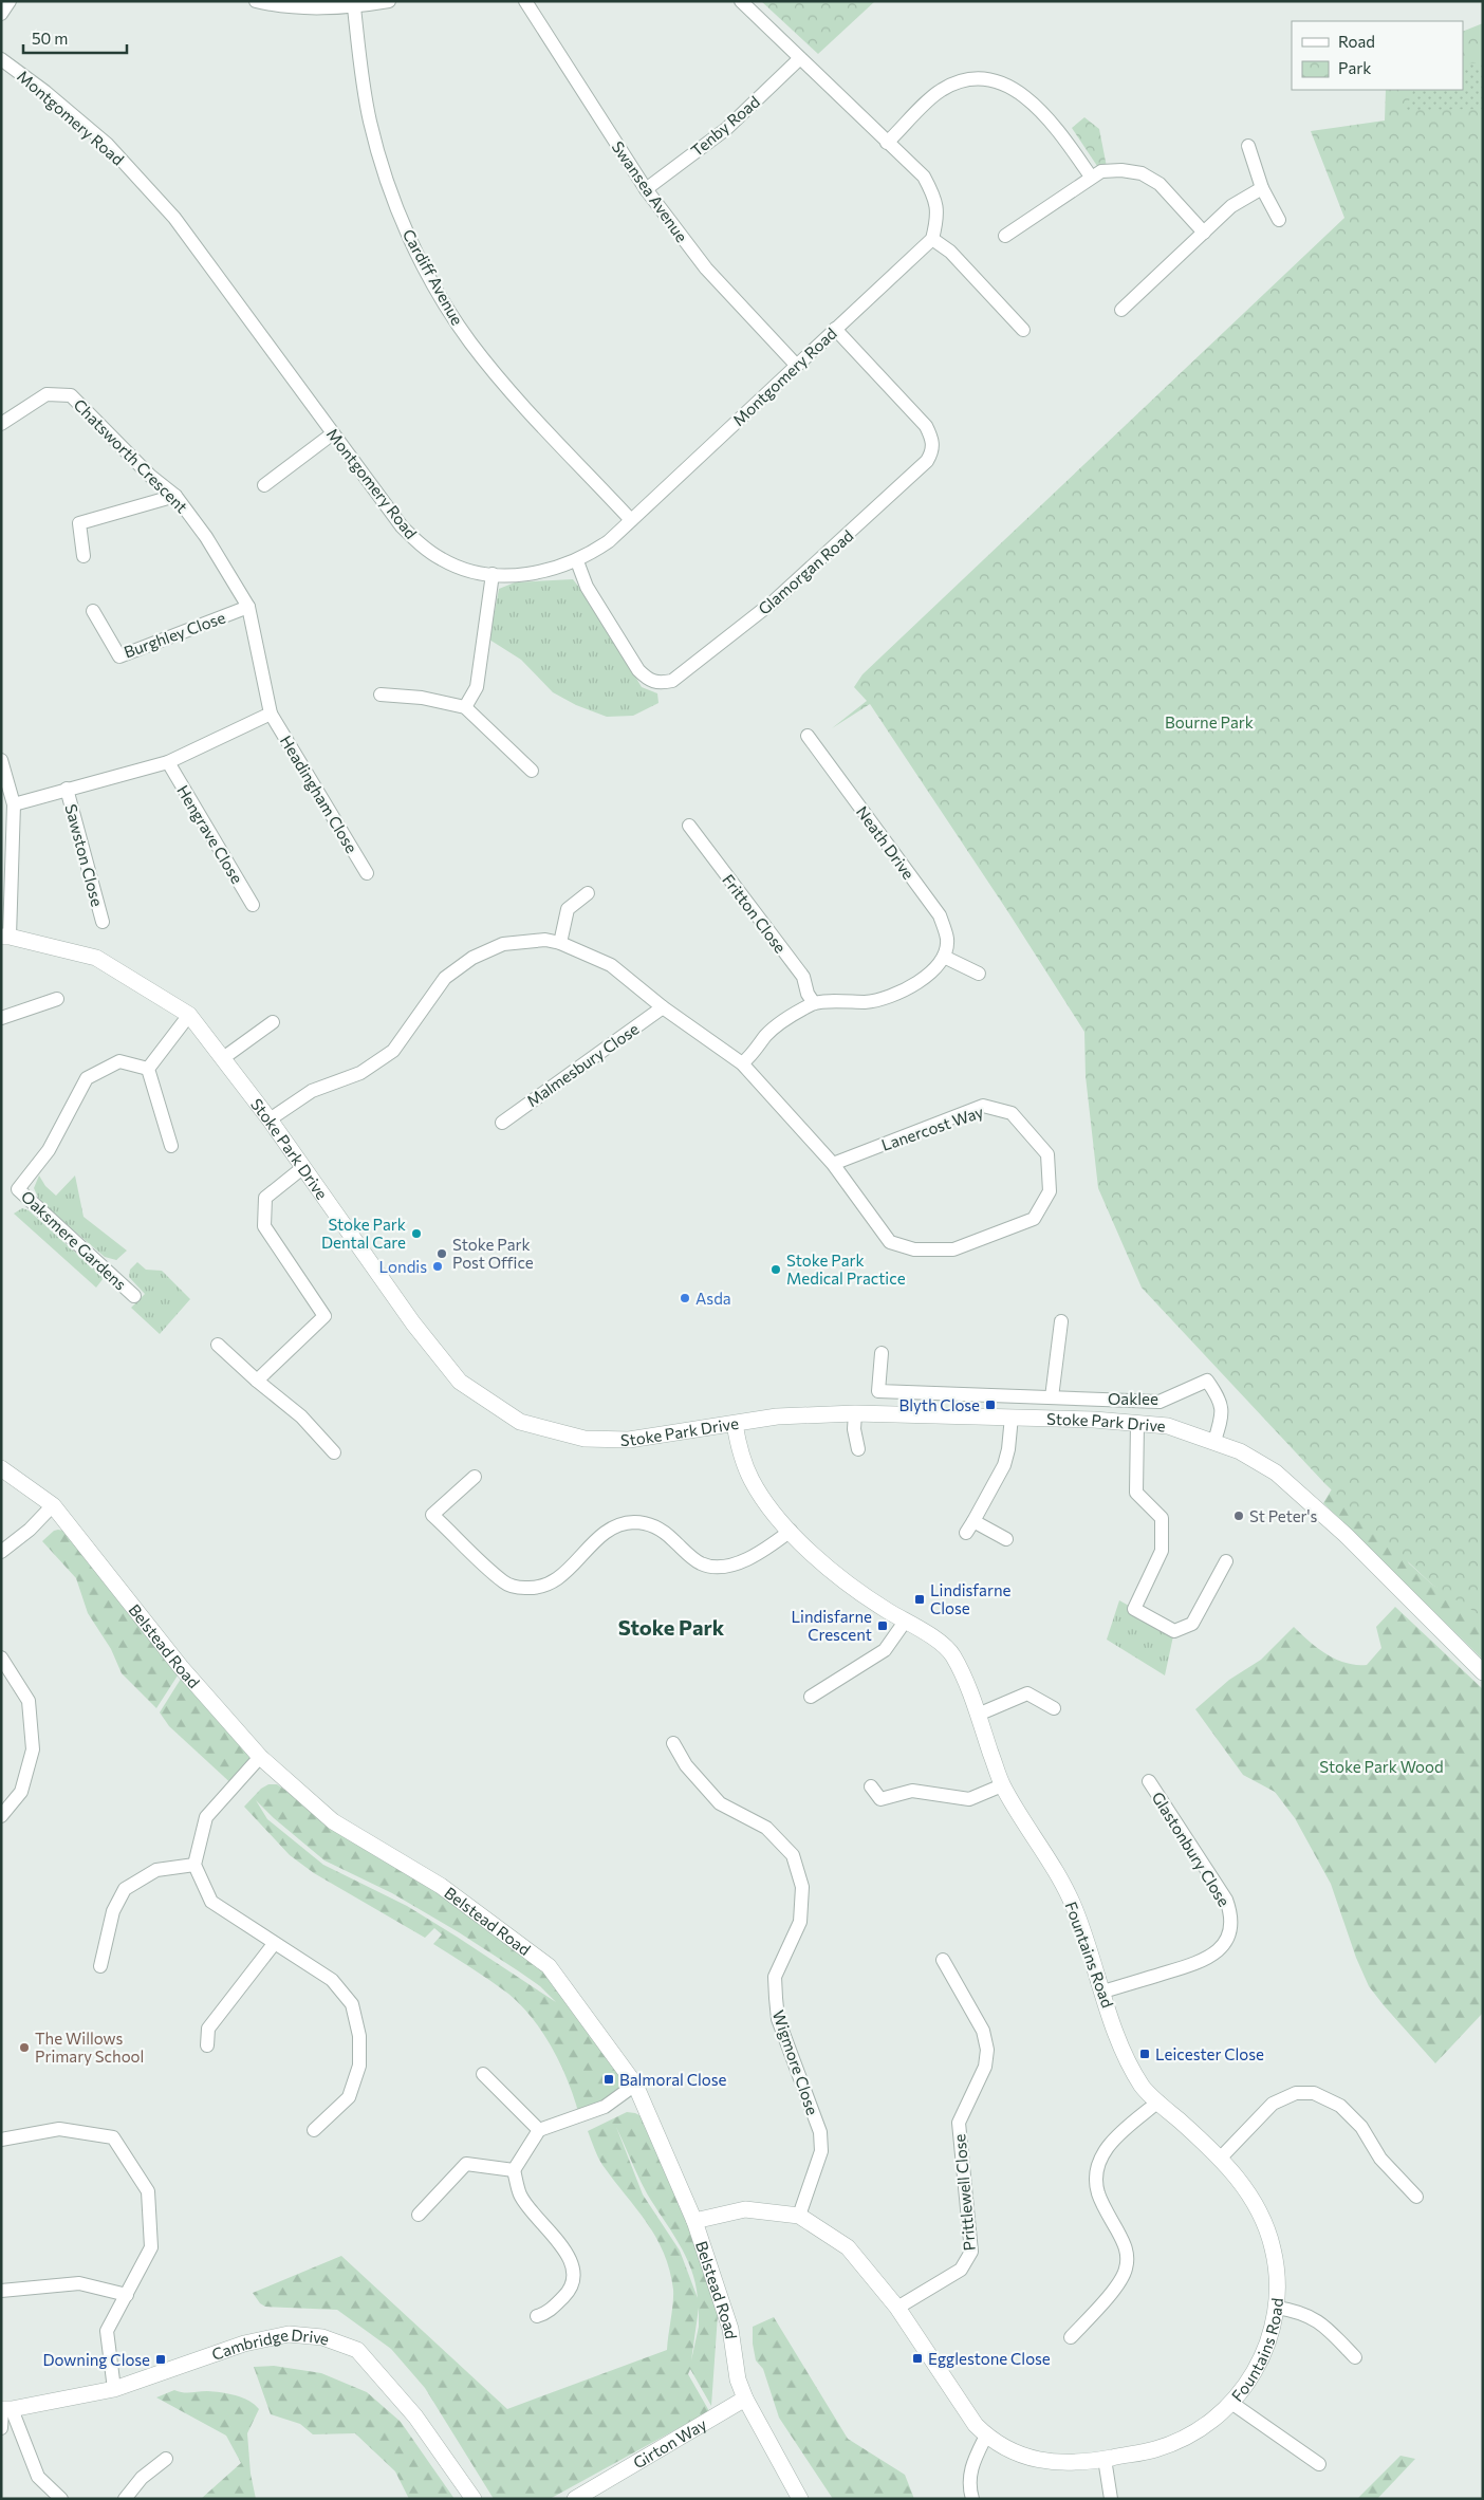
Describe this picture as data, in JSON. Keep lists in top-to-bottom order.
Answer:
{
  "streets": {
    "street": [
      "Montgomery Road",
      "Tenby Road",
      "Swansea Avenue",
      "Cardiff Avenue",
      "Chatsworth Crescent",
      "Glamorgan Road",
      "Burghley Close",
      "Headingham Close",
      "Hengrave Close",
      "Neath Drive",
      "Sawston Close",
      "Fritton Close",
      "Malmesbury Close",
      "Lanercost Way",
      "Stoke Park Drive",
      "Oaksmere Gardens",
      "Oaklee",
      "Belstead Road",
      "Glastonbury Close",
      "Fountains Road",
      "Wigmore Close",
      "Prittlewell Close",
      "Cambridge Drive",
      "Girton Way"
    ]
  },
  "crossings": [
    ["Montgomery Road", "Swansea Avenue"],
    ["Montgomery Road", "Cardiff Avenue"],
    ["Montgomery Road", "Glamorgan Road"],
    ["Tenby Road", "Swansea Avenue"],
    ["Chatsworth Crescent", "Burghley Close"],
    ["Chatsworth Crescent", "Headingham Close"],
    ["Malmesbury Close", "Lanercost Way"],
    ["Lanercost Way", "Stoke Park Drive"],
    ["Stoke Park Drive", "Oaklee"],
    ["Stoke Park Drive", "Fountains Road"],
    ["Belstead Road", "Fountains Road"],
    ["Belstead Road", "Girton Way"],
    ["Glastonbury Close", "Fountains Road"],
    ["Fountains Road", "Wigmore Close"],
    ["Fountains Road", "Prittlewell Close"]
  ],
  "districts": ["Stoke Park"],
  "parks": ["Bourne Park", "Stoke Park Wood"],
  "places": {
    "other": [
      "Stoke Park Dental Care",
      "Stoke Park Post Office",
      "Londis",
      "Stoke Park Medical Practice",
      "Asda",
      "St Peter's",
      "The Willows Primary School"
    ],
    "transit": [
      "Blyth Close",
      "Lindisfarne Close",
      "Lindisfarne Crescent",
      "Leicester Close",
      "Balmoral Close",
      "Egglestone Close",
      "Downing Close"
    ]
  },
  "legend": ["Road", "Park"],
  "scale_bar": "50 m"
}
